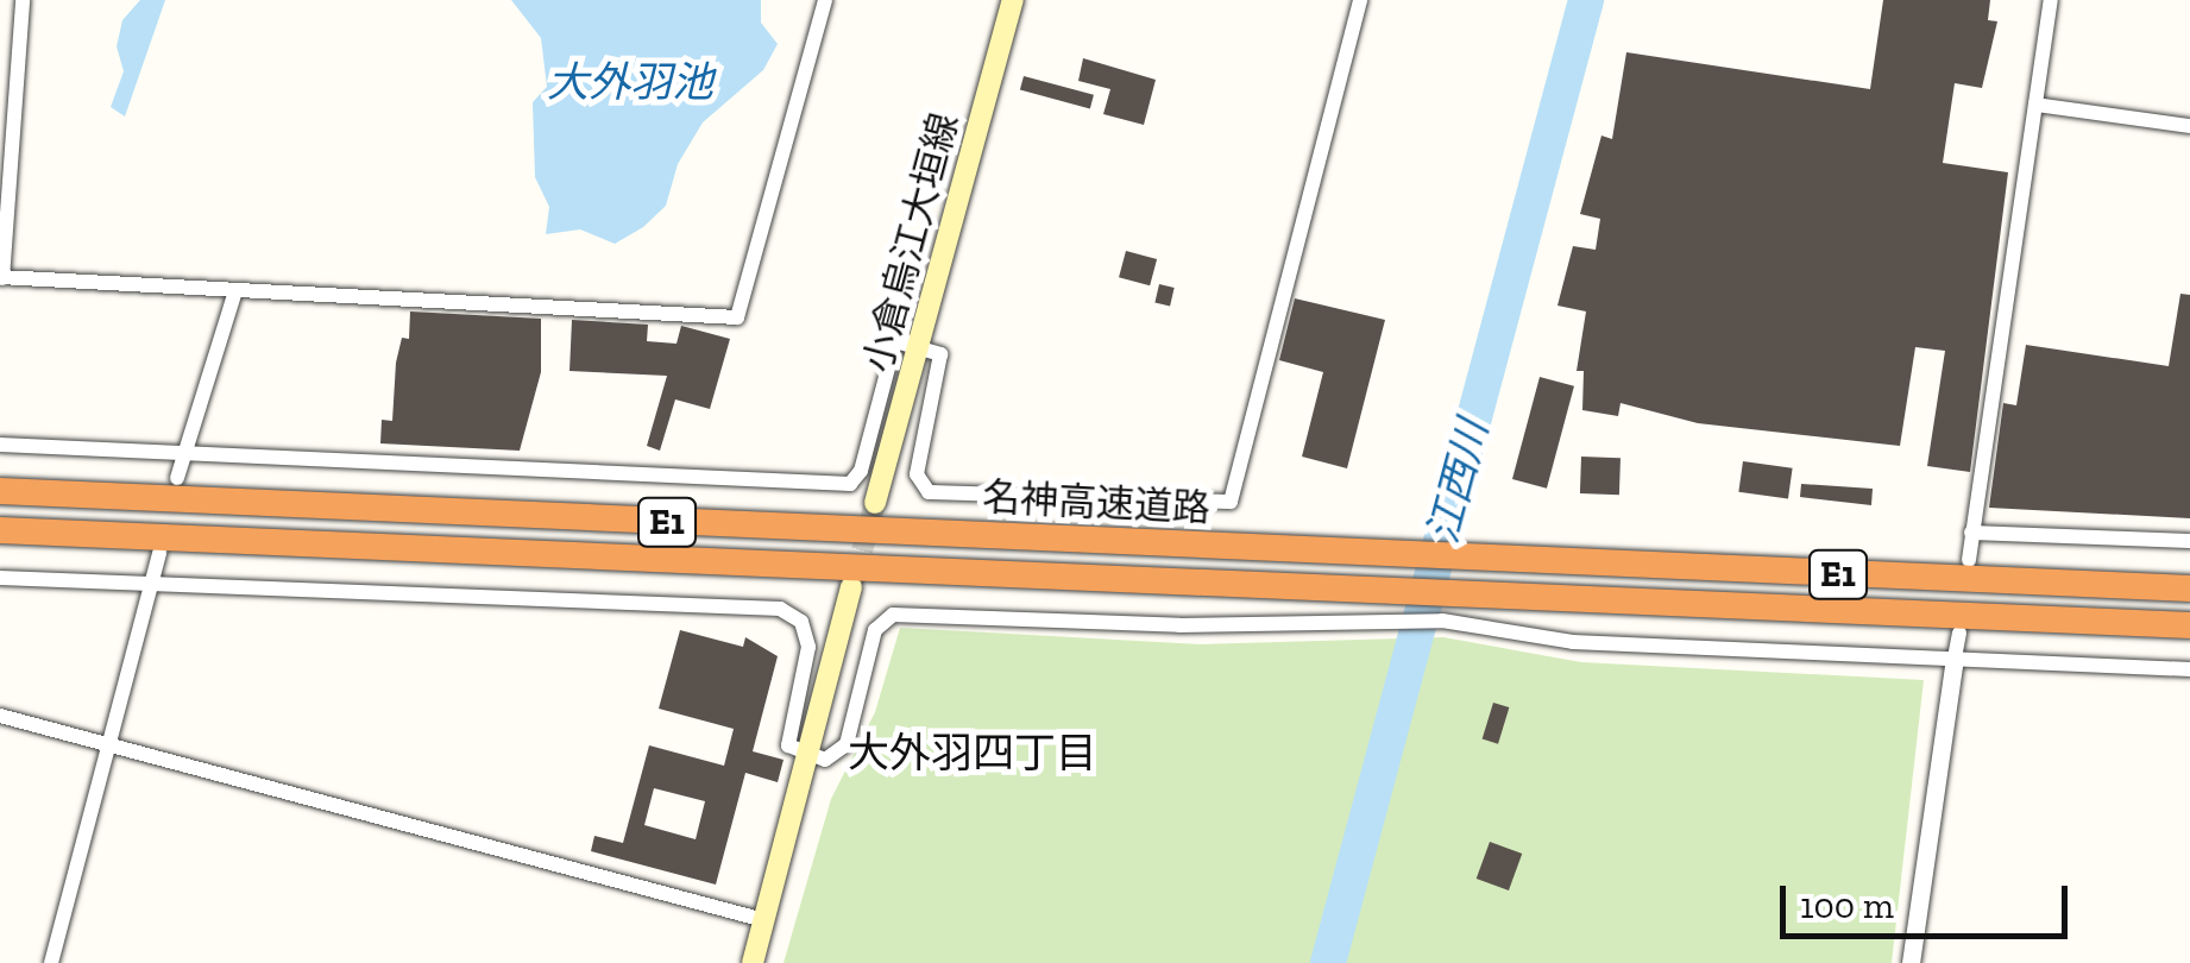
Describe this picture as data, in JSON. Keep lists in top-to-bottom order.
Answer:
{
  "streets": {
    "highway": ["名神高速道路", "E1"],
    "main road": ["小倉烏江大垣線"]
  },
  "districts": ["大外羽四丁目"],
  "water": ["大外羽池", "江西川"],
  "scale_bar": "100 m"
}
